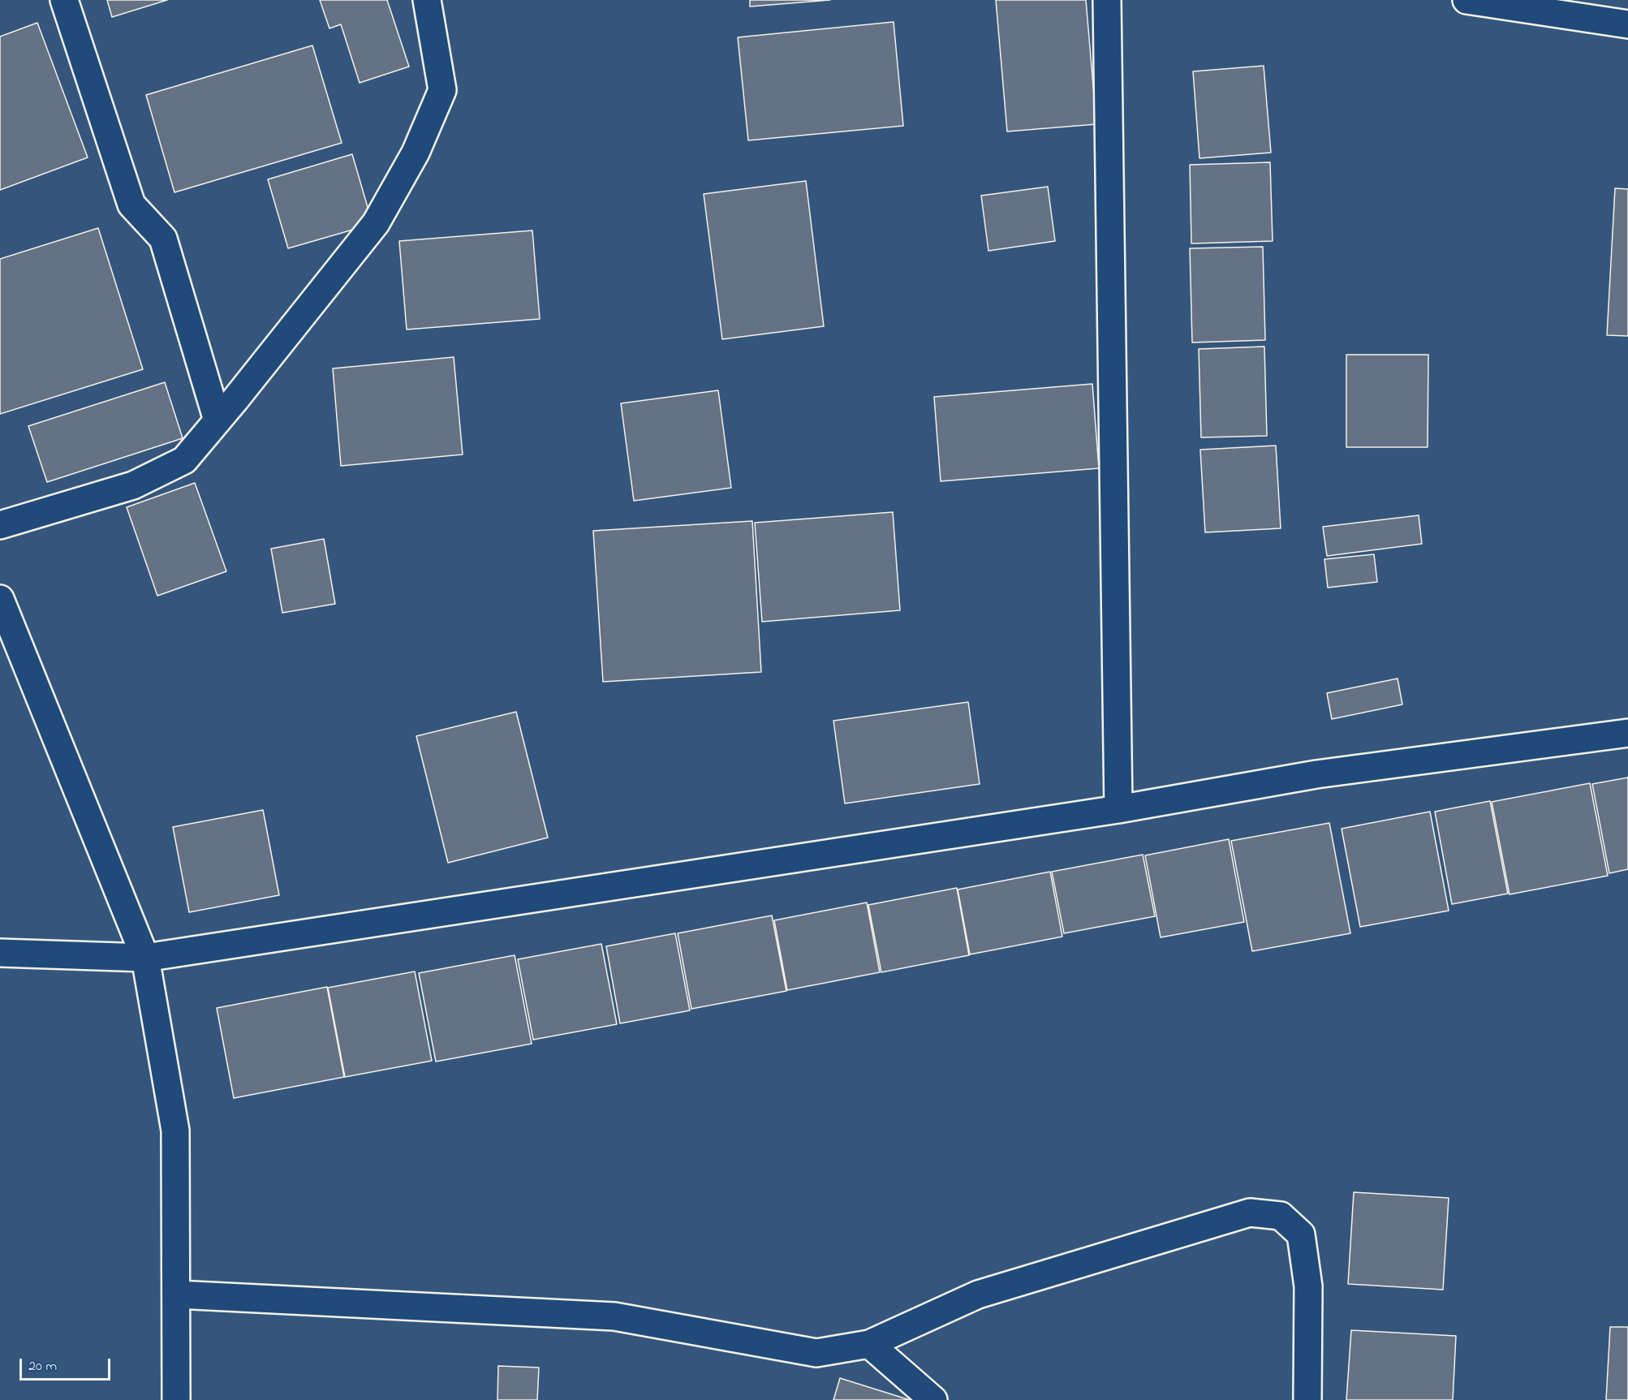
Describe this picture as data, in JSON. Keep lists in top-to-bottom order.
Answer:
{
  "scale_bar": "20 m"
}
